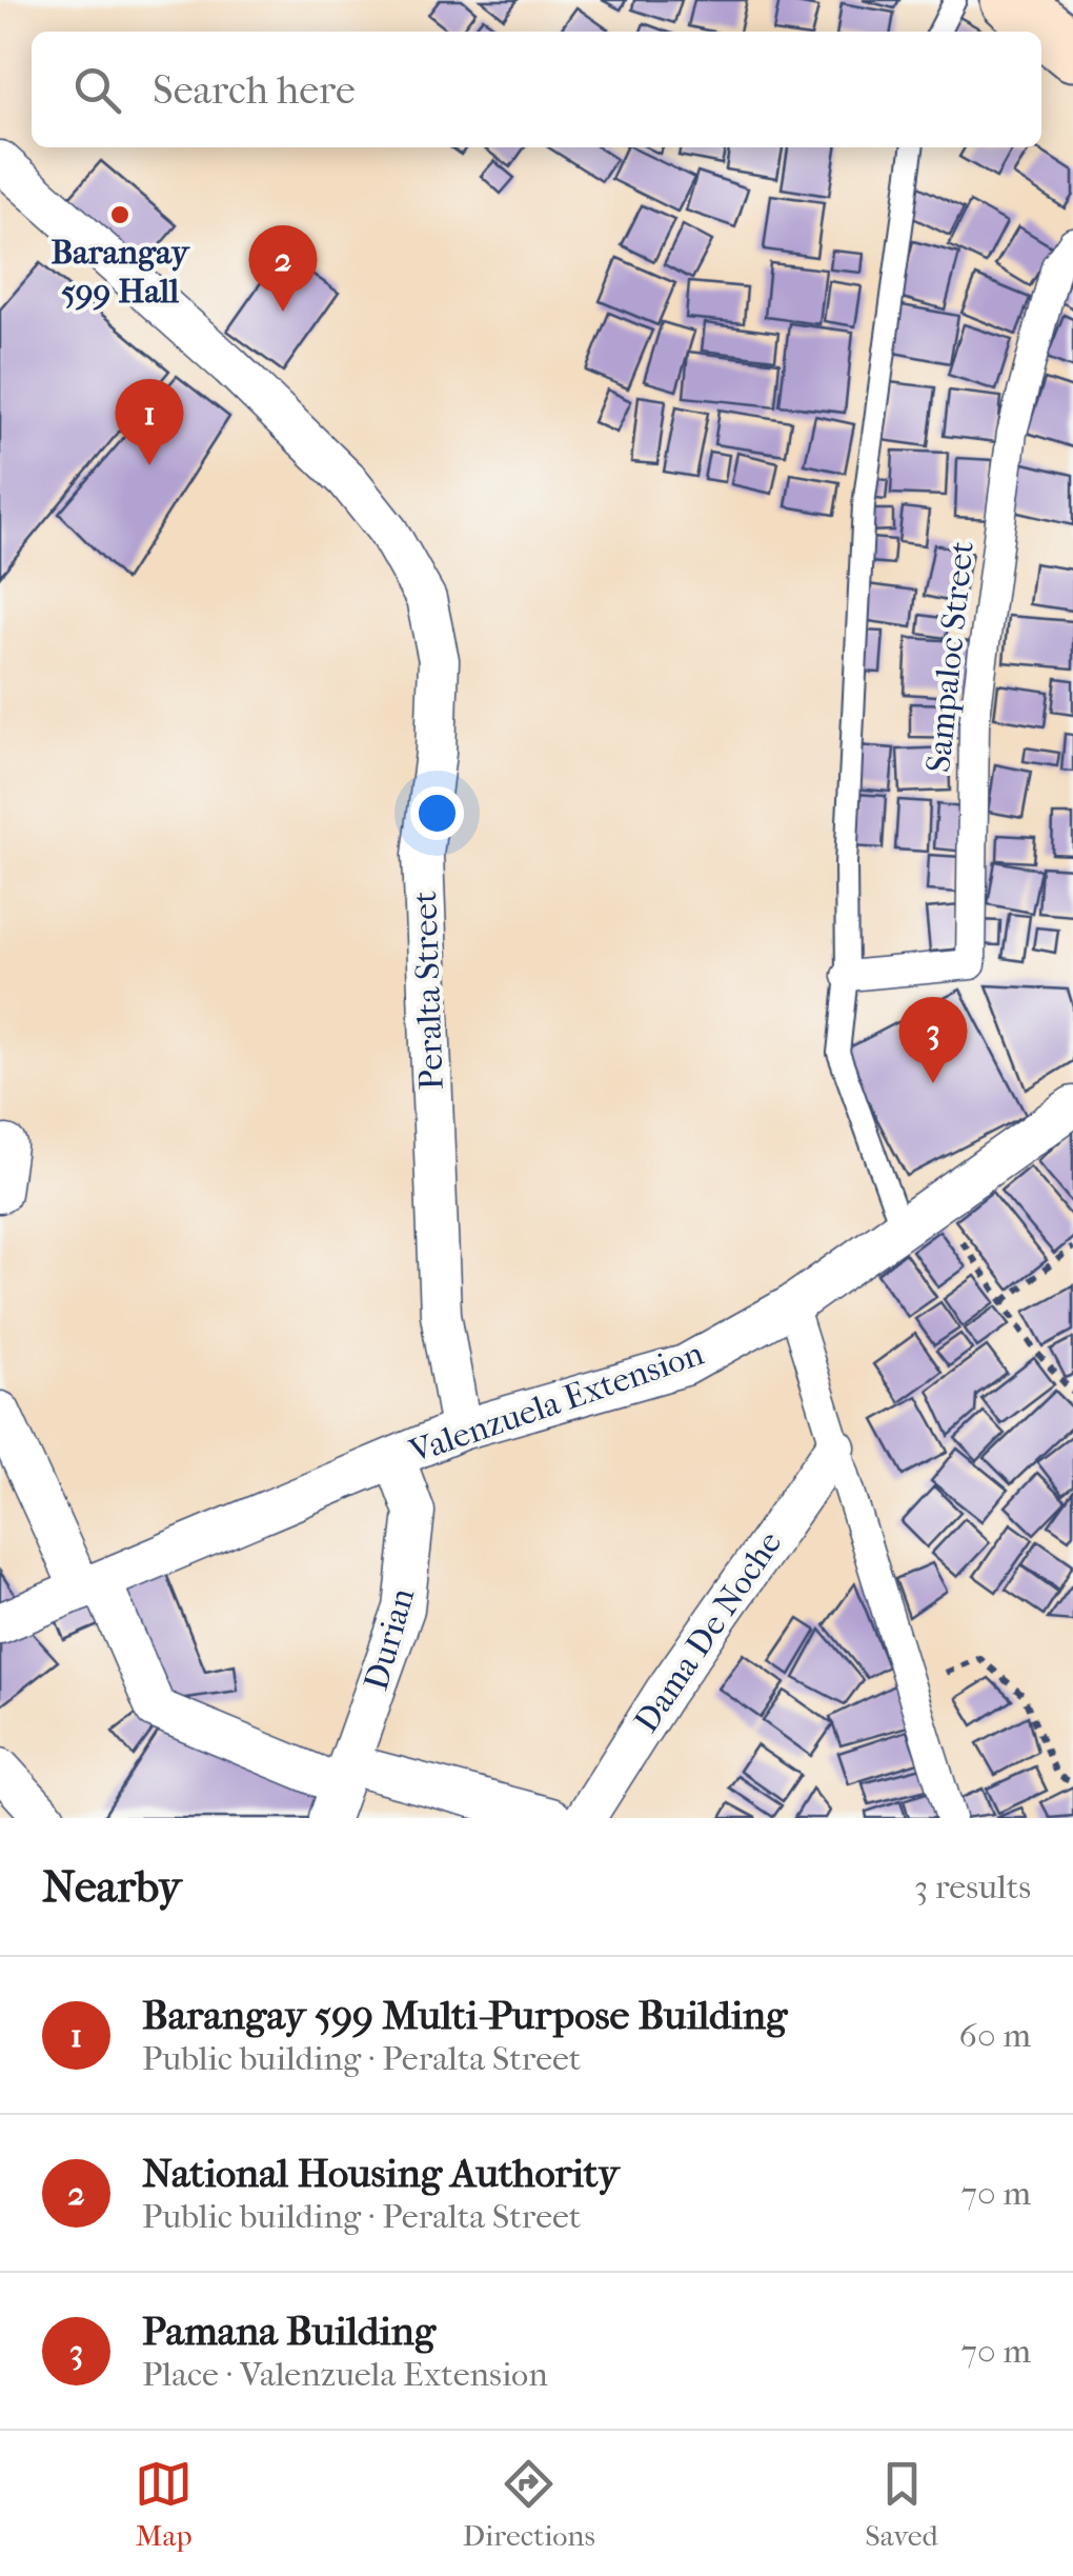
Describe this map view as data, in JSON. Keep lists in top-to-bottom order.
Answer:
{
  "streets": {
    "street": [
      "Sampaloc Street",
      "Peralta Street",
      "Valenzuela Extension",
      "Dama De Noche",
      "Durian"
    ]
  },
  "crossings": [
    ["Peralta Street", "Valenzuela Extension"],
    ["Valenzuela Extension", "Durian"]
  ],
  "places": ["Barangay 599 Hall"],
  "page": {
    "search": "Search here",
    "pins": ["2", "1", "3"],
    "heading": ["Nearby", "3 results"],
    "list": [
      {
        "mark": "1",
        "name": "Barangay 599 Multi-Purpose Building",
        "note": "Public building · Peralta Street",
        "value": "60 m"
      },
      {
        "mark": "2",
        "name": "National Housing Authority",
        "note": "Public building · Peralta Street",
        "value": "70 m"
      },
      {
        "mark": "3",
        "name": "Pamana Building",
        "note": "Place · Valenzuela Extension",
        "value": "70 m"
      }
    ],
    "nav": ["Map", "Directions", "Saved"]
  }
}
